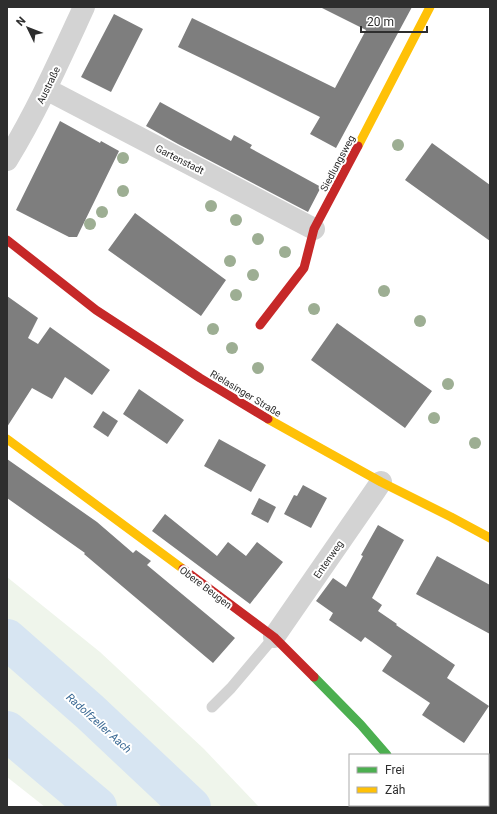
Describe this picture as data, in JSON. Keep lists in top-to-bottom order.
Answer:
{
  "streets": {
    "street": [
      "Austraße",
      "Gartenstadt",
      "Siedlungsweg",
      "Rielasinger Straße",
      "Entenweg",
      "Obere Beugen"
    ]
  },
  "crossings": [
    ["Austraße", "Gartenstadt"],
    ["Gartenstadt", "Siedlungsweg"],
    ["Rielasinger Straße", "Entenweg"],
    ["Entenweg", "Obere Beugen"]
  ],
  "water": ["Radolfzeller Aach"],
  "legend": ["Frei", "Zäh"],
  "scale_bar": "20 m",
  "north": "top left"
}
